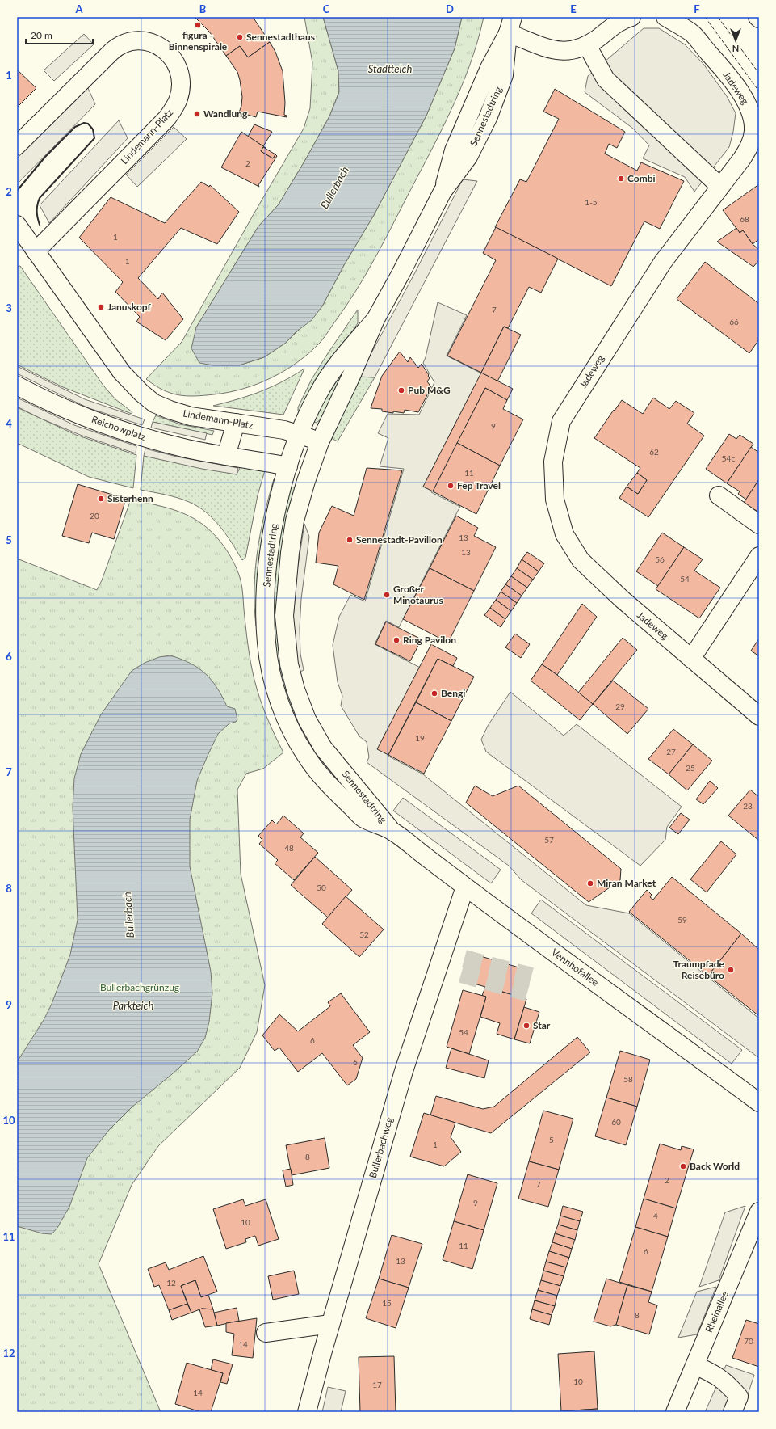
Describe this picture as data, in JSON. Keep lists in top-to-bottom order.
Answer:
{
  "streets": {
    "street": [
      "Jadeweg",
      "Sennestadtring",
      "Lindemann-Platz",
      "Reichowplatz",
      "Vennhofallee",
      "Bullerbachweg",
      "Rheinallee"
    ]
  },
  "crossings": [
    ["Sennestadtring", "Lindemann-Platz"],
    ["Sennestadtring", "Reichowplatz"],
    ["Sennestadtring", "Vennhofallee"],
    ["Vennhofallee", "Bullerbachweg"]
  ],
  "water": ["Stadtteich", "Bullerbach", "Parkteich"],
  "parks": ["Bullerbachgrünzug"],
  "places": [
    "figura - Binnenspirale",
    "Sennestadthaus",
    "Wandlung",
    "Combi",
    "Januskopf",
    "Pub M&G",
    "Fep Travel",
    "Sisterhenn",
    "Sennestadt-Pavillon",
    "Großer Minotaurus",
    "Ring Pavilon",
    "Bengi",
    "Miran Market",
    "Traumpfade Reisebüro",
    "Star",
    "Back World"
  ],
  "house_numbers": [
    "2",
    "1-5",
    "68",
    "1",
    "1",
    "7",
    "66",
    "9",
    "62",
    "54c",
    "11",
    "20",
    "13",
    "13",
    "56",
    "54",
    "29",
    "19",
    "27",
    "25",
    "23",
    "57",
    "48",
    "50",
    "59",
    "52",
    "54",
    "6",
    "6",
    "58",
    "60",
    "5",
    "1",
    "8",
    "2",
    "7",
    "9",
    "4",
    "10",
    "11",
    "6",
    "13",
    "12",
    "15",
    "8",
    "70",
    "14",
    "10",
    "17",
    "14"
  ],
  "scale_bar": "20 m",
  "north": "bottom",
  "grid": {
    "columns": [
      "A",
      "B",
      "C",
      "D",
      "E",
      "F"
    ],
    "rows": [
      "1",
      "2",
      "3",
      "4",
      "5",
      "6",
      "7",
      "8",
      "9",
      "10",
      "11",
      "12"
    ]
  }
}
